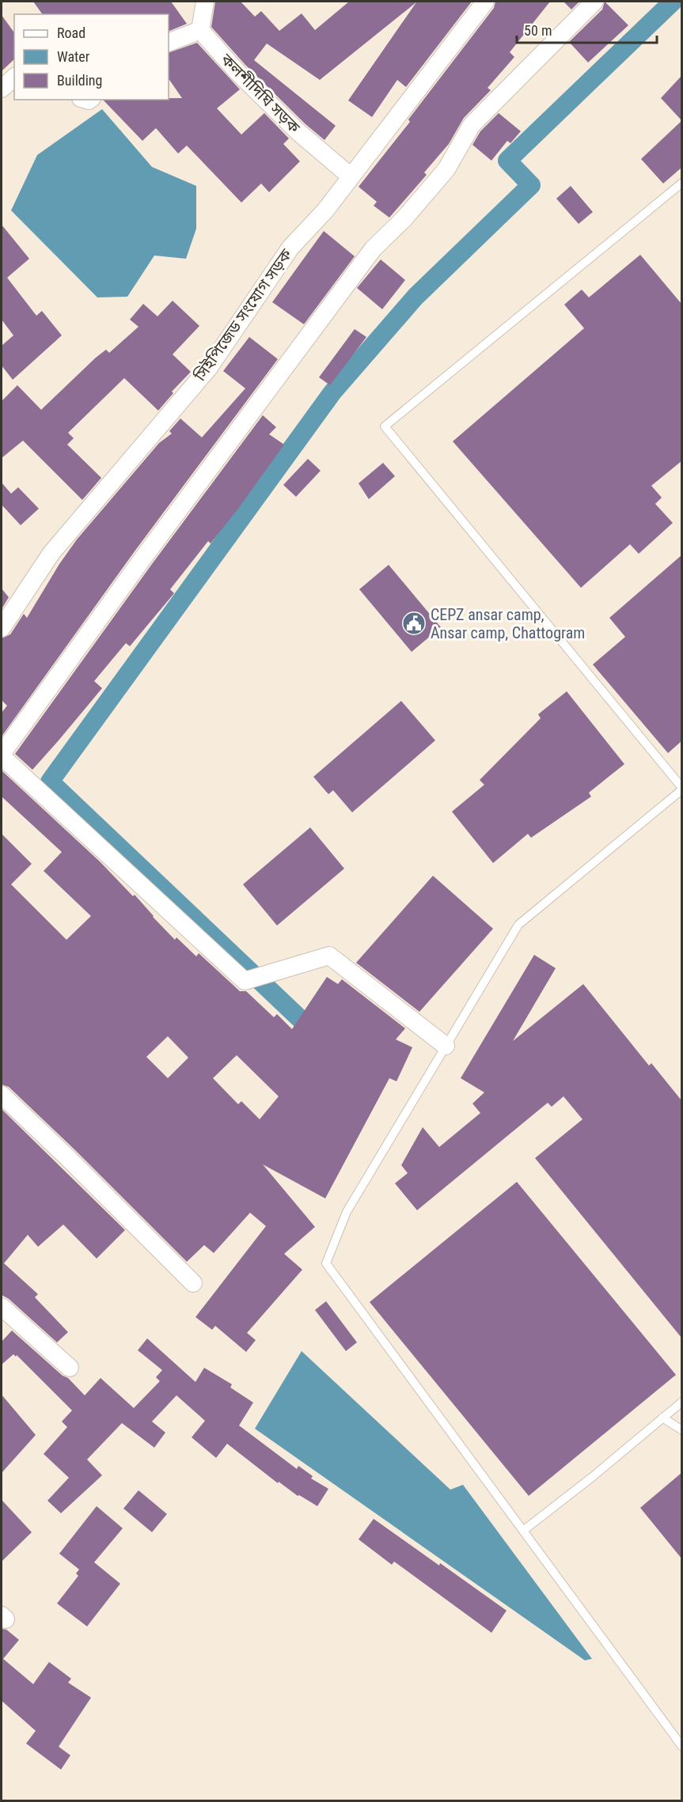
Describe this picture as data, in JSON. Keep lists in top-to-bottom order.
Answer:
{
  "streets": {
    "street": ["কলশীদিঘি সড়ক", "সিইপিজেড সংযোগ সড়ক"]
  },
  "crossings": [
    ["কলশীদিঘি সড়ক", "সিইপিজেড সংযোগ সড়ক"]
  ],
  "places": {
    "public building": ["CEPZ ansar camp, Ansar camp, Chattogram"]
  },
  "legend": ["Road", "Water", "Building"],
  "scale_bar": "50 m"
}
